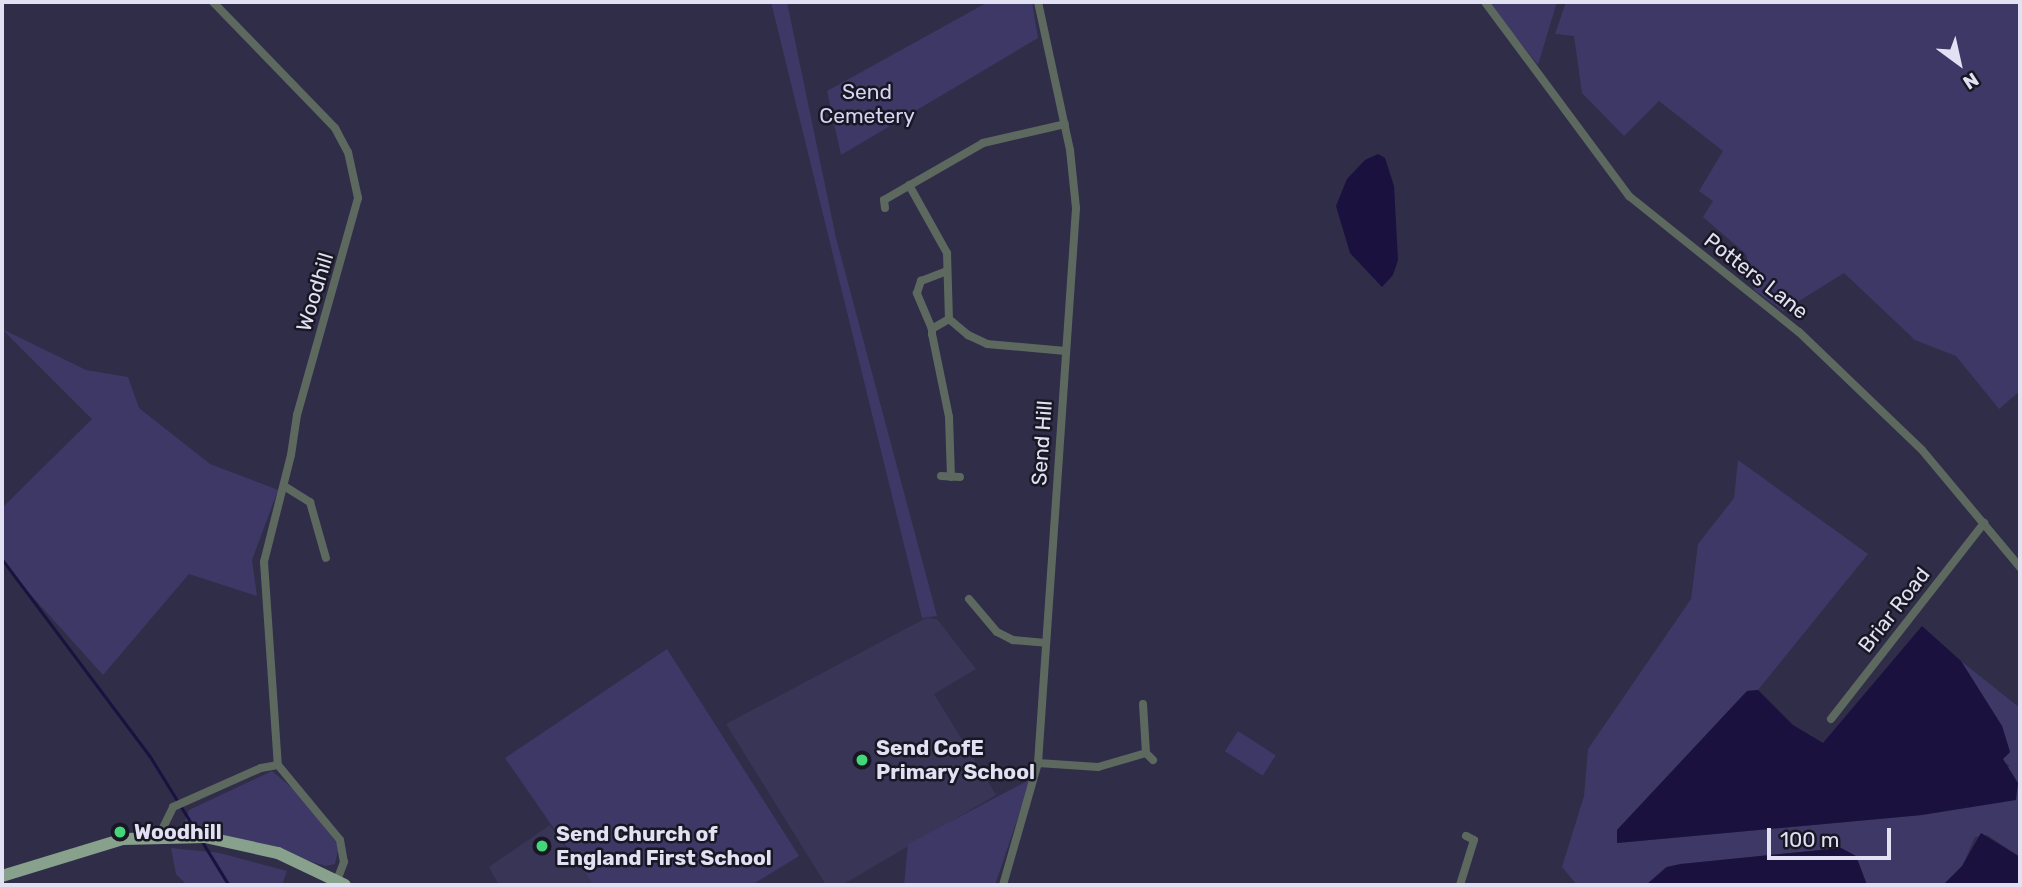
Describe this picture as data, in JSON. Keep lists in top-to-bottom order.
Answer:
{
  "streets": {
    "street": [
      "Potters Lane",
      "Woodhill",
      "Send Hill",
      "Briar Road"
    ]
  },
  "crossings": [
    ["Potters Lane", "Briar Road"]
  ],
  "parks": ["Send Cemetery"],
  "places": ["Send CofE Primary School", "Woodhill", "Send Church of England First School"],
  "scale_bar": "100 m",
  "north": "bottom right"
}
